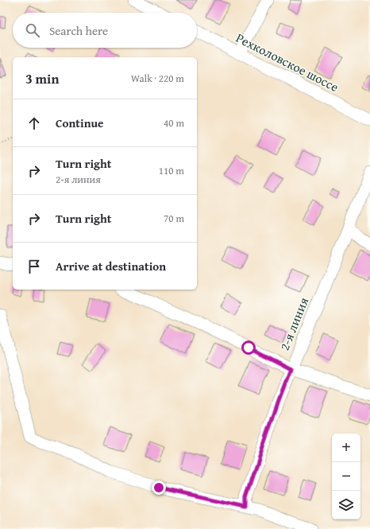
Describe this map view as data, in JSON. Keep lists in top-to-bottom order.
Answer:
{
  "streets": {
    "street": ["Рехколовское шоссе", "2-я линия"]
  },
  "page": {
    "search": "Search here",
    "heading": ["3 min", "Walk · 220 m"],
    "list": [
      ["Continue", "40 m"],
      ["Turn right", "2-я линия", "110 m"],
      ["Turn right", "70 m"],
      "Arrive at destination"
    ],
    "map_buttons": ["+", "−"]
  }
}
